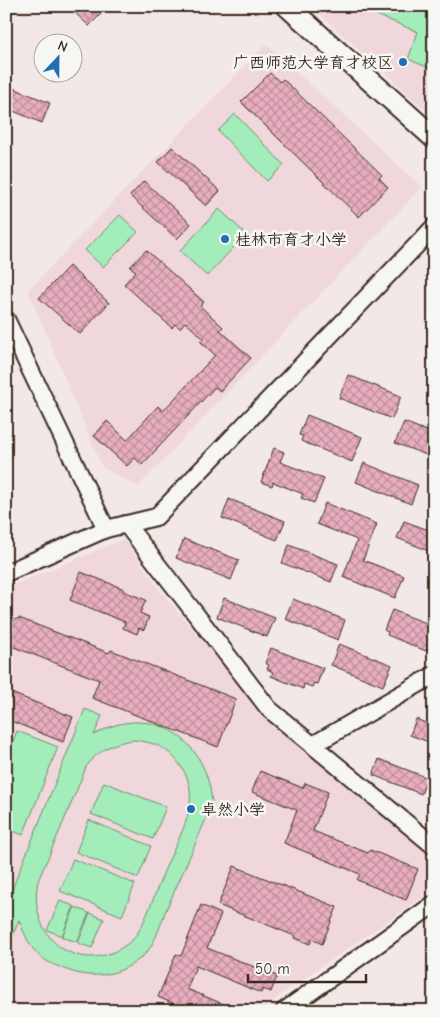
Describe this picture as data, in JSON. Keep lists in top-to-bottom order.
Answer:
{
  "places": ["广西师范大学育才校区", "桂林市育才小学", "卓然小学"],
  "scale_bar": "50 m",
  "north": "top"
}
